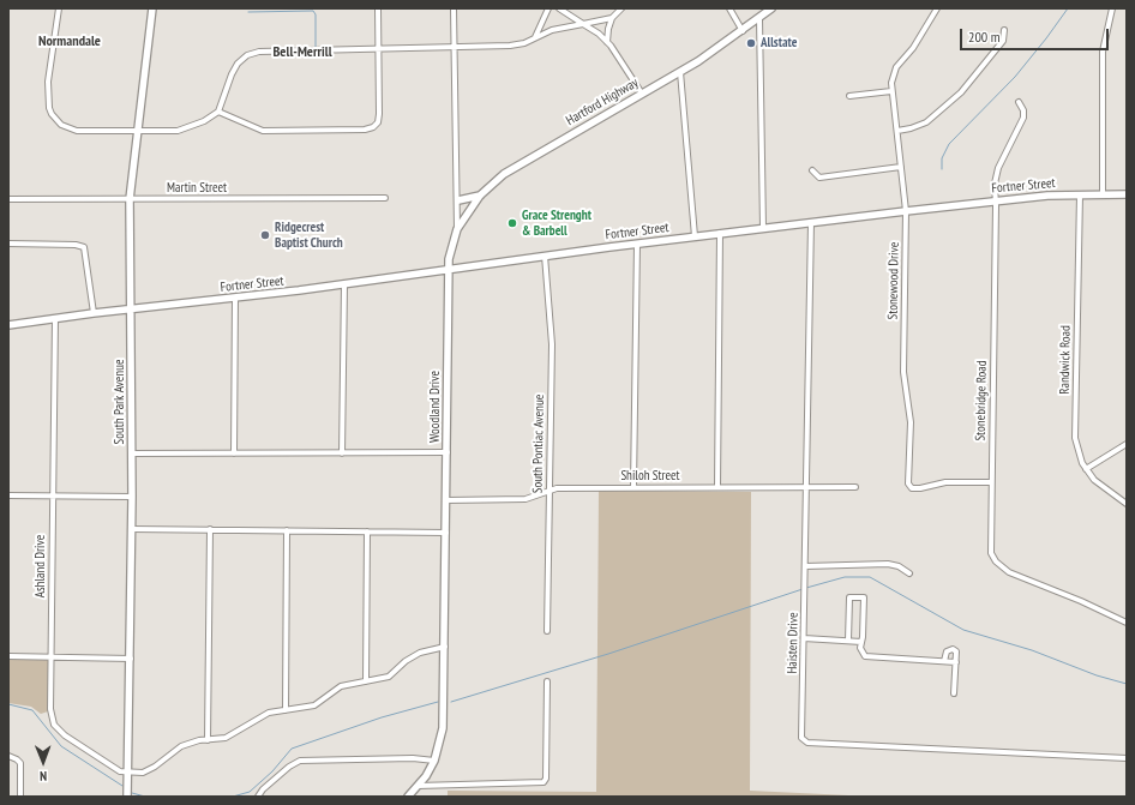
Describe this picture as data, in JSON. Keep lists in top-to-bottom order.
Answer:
{
  "streets": {
    "street": [
      "Hartford Highway",
      "Fortner Street",
      "Martin Street",
      "Stonewood Drive",
      "Randwick Road",
      "Stonebridge Road",
      "South Park Avenue",
      "Woodland Drive",
      "South Pontiac Avenue",
      "Shiloh Street",
      "Ashland Drive",
      "Haisten Drive"
    ]
  },
  "crossings": [
    ["Hartford Highway", "Woodland Drive"],
    ["Fortner Street", "Stonewood Drive"],
    ["Fortner Street", "Randwick Road"],
    ["Fortner Street", "Stonebridge Road"],
    ["Fortner Street", "South Park Avenue"],
    ["Fortner Street", "Woodland Drive"],
    ["Fortner Street", "South Pontiac Avenue"],
    ["Fortner Street", "Ashland Drive"],
    ["Fortner Street", "Haisten Drive"],
    ["Martin Street", "South Park Avenue"],
    ["Stonewood Drive", "Stonebridge Road"],
    ["South Park Avenue", "Ashland Drive"],
    ["Woodland Drive", "Shiloh Street"],
    ["South Pontiac Avenue", "Shiloh Street"],
    ["Shiloh Street", "Haisten Drive"]
  ],
  "districts": ["Normandale", "Bell-Merrill"],
  "places": ["Allstate", "Grace Strenght & Barbell", "Ridgecrest Baptist Church"],
  "scale_bar": "200 m",
  "north": "bottom"
}
